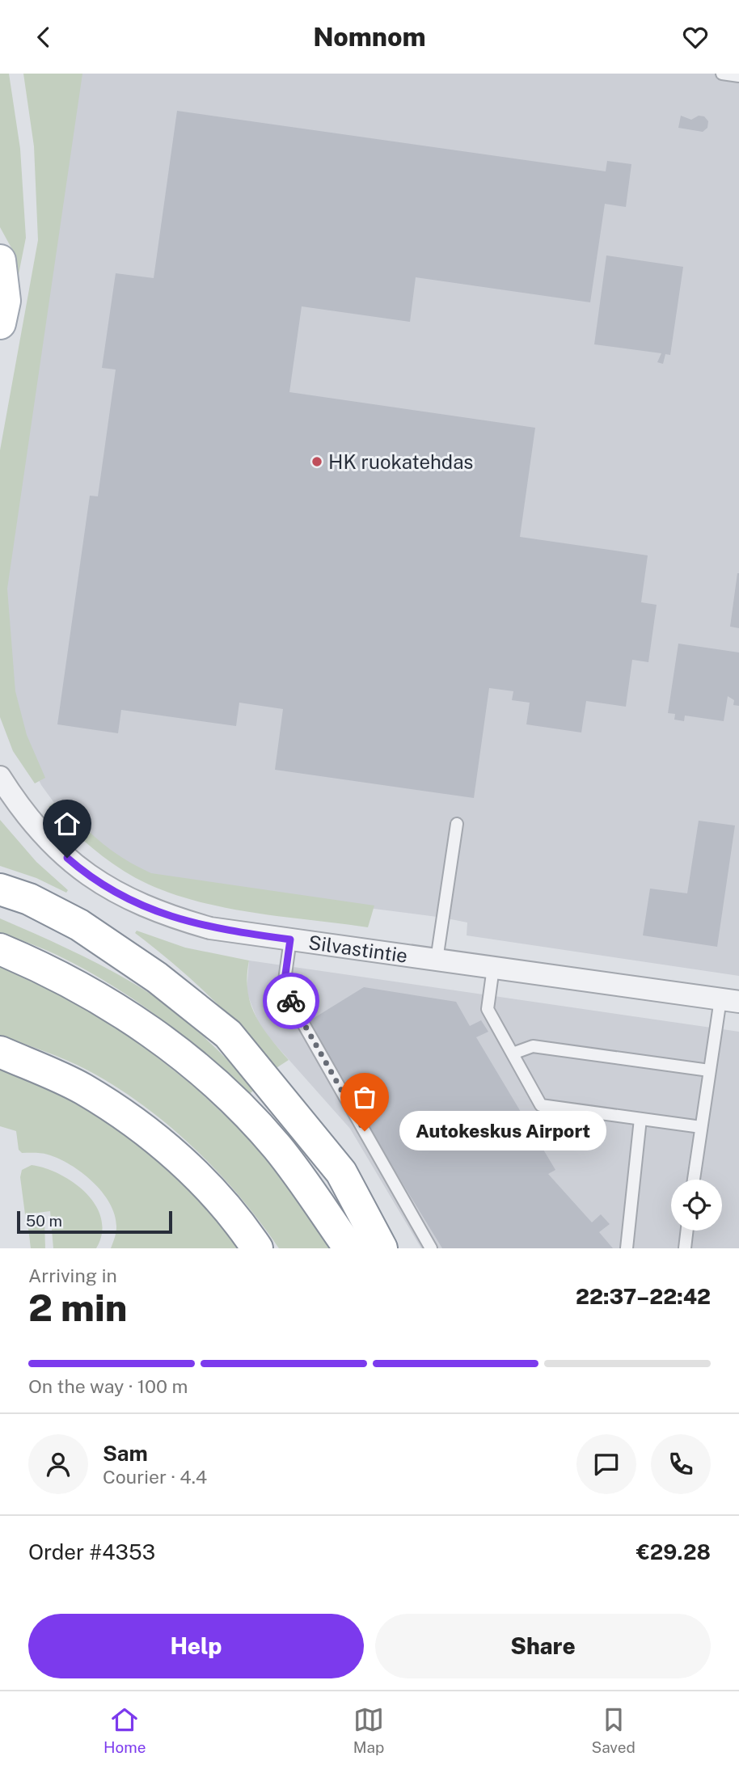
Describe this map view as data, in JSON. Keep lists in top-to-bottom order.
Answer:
{
  "streets": {
    "street": ["Silvastintie"]
  },
  "places": ["HK ruokatehdas", "Autokeskus Airport"],
  "scale_bar": "50 m",
  "page": {
    "header": "Nomnom",
    "bubble": "Autokeskus Airport",
    "scale": "50 m",
    "heading": ["2 min", "Arriving in", "22:37–22:42"],
    "panel": [
      "Sam",
      "Courier · 4.4",
      "Order #4353",
      "€29.28"
    ],
    "bar": "On the way · 100 m",
    "buttons": ["Help", "Share"],
    "tabs": ["Home", "Map", "Saved"]
  }
}
